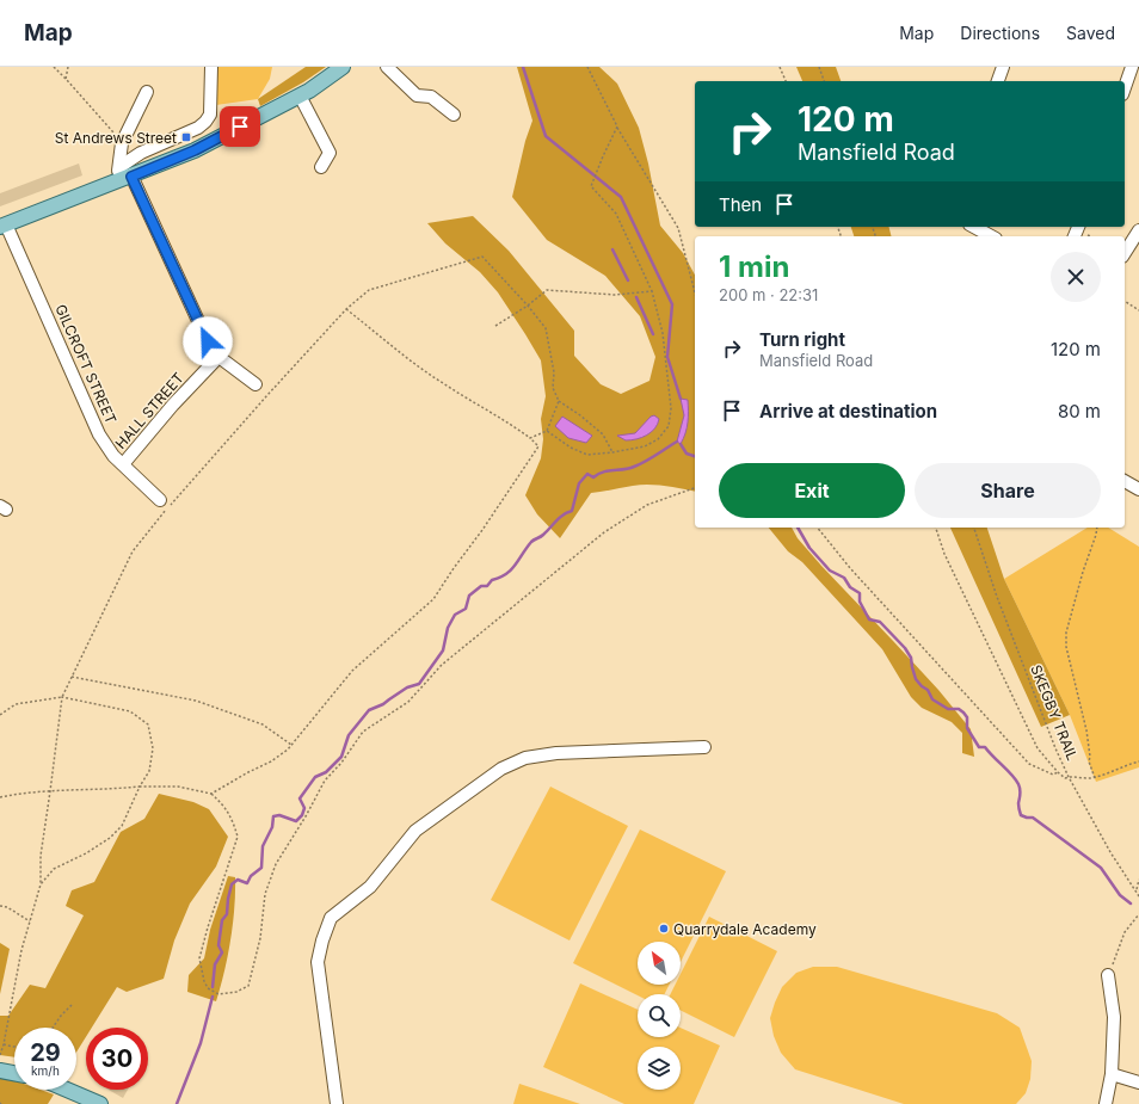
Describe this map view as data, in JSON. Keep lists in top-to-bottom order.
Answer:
{
  "streets": {
    "street": ["GILCROFT STREET", "HALL STREET"],
    "path": ["SKEGBY TRAIL"]
  },
  "crossings": [
    ["GILCROFT STREET", "HALL STREET"]
  ],
  "places": {
    "transit": ["St Andrews Street"],
    "other": ["Quarrydale Academy"]
  },
  "north": "top left",
  "page": {
    "header": "Map",
    "nav": ["Map", "Directions", "Saved"],
    "turn": ["120 m", "Mansfield Road"],
    "then": "Then",
    "heading": ["1 min", "200 m · 22:31"],
    "list": [
      {
        "name": "Turn right",
        "note": "Mansfield Road",
        "value": "120 m"
      },
      {
        "name": "Arrive at destination",
        "value": "80 m"
      }
    ],
    "buttons": ["Exit", "Share"],
    "speed": "29 km/h",
    "limit": "30"
  }
}
